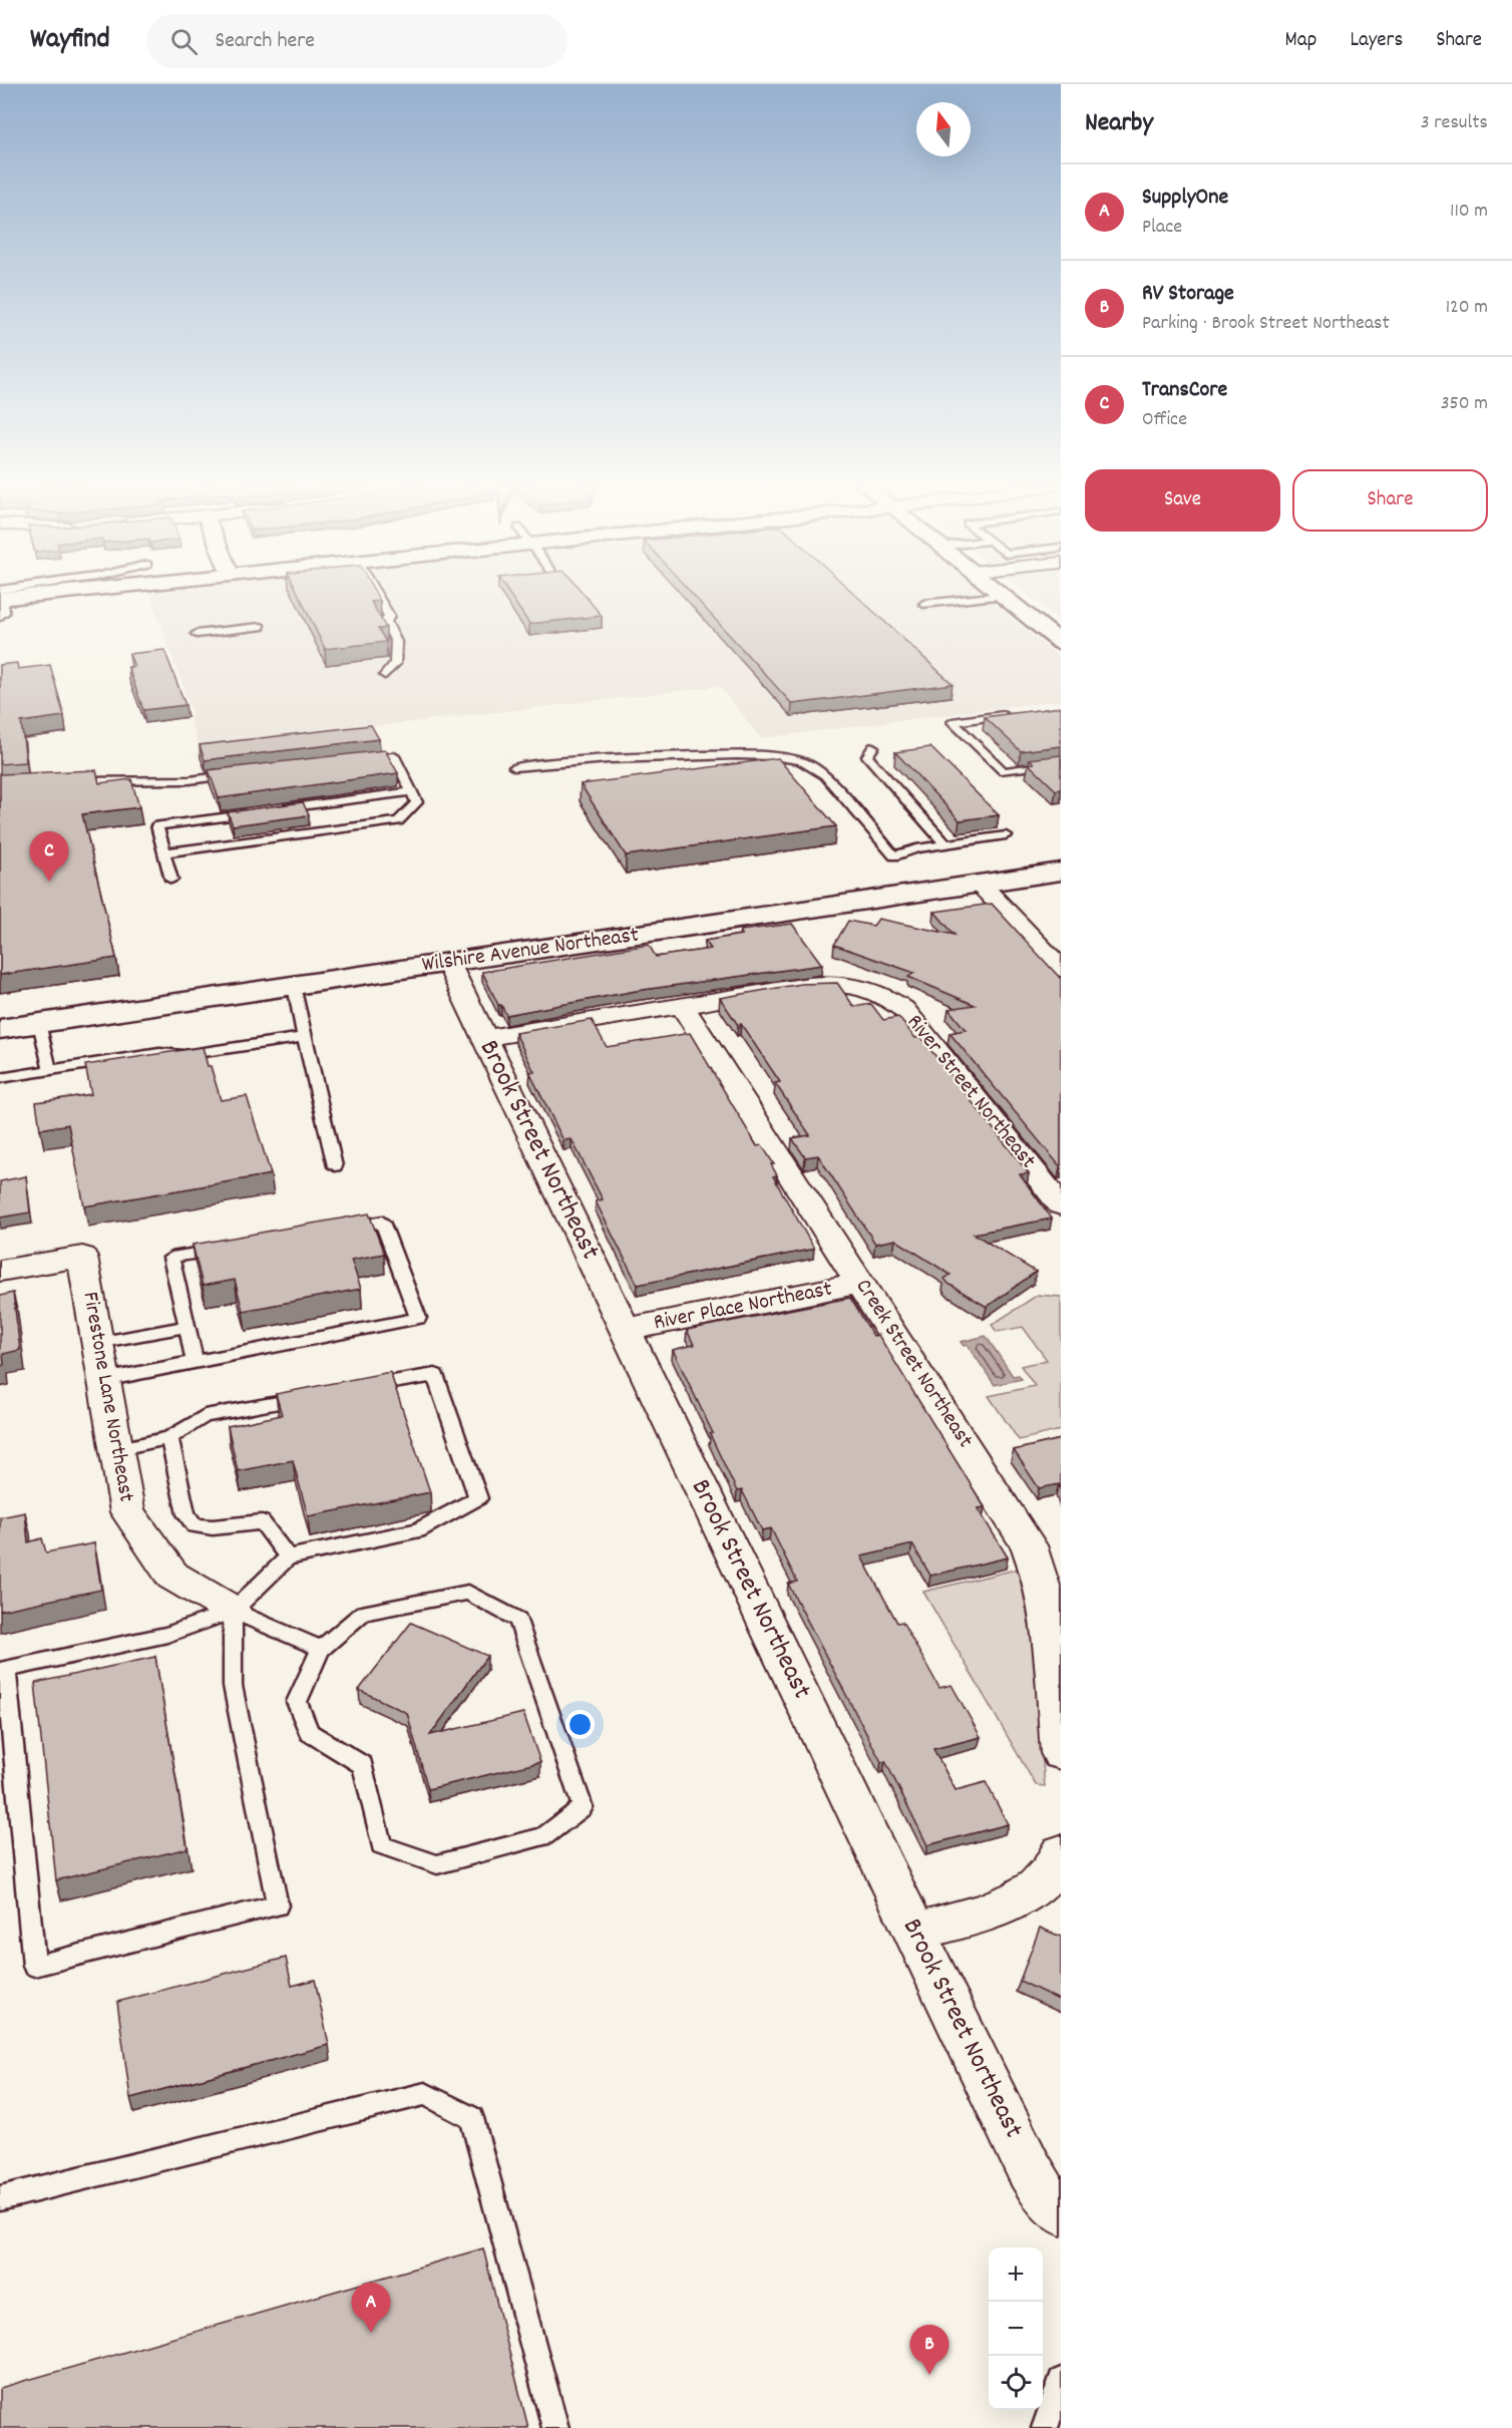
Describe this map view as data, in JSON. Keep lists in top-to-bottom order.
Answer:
{
  "streets": {
    "main road": ["Wilshire Avenue Northeast"],
    "street": [
      "River Street Northeast",
      "Brook Street Northeast",
      "River Place Northeast",
      "Creek Street Northeast",
      "Firestone Lane Northeast"
    ]
  },
  "crossings": [
    ["Wilshire Avenue Northeast", "Brook Street Northeast"],
    ["River Street Northeast", "Brook Street Northeast"],
    ["River Street Northeast", "Creek Street Northeast"],
    ["Brook Street Northeast", "River Place Northeast"],
    ["River Place Northeast", "Creek Street Northeast"]
  ],
  "north": "top",
  "page": {
    "header": "Wayfind",
    "search": "Search here",
    "nav": ["Map", "Layers", "Share"],
    "heading": ["Nearby", "3 results"],
    "list": [
      {
        "mark": "A",
        "name": "SupplyOne",
        "note": "Place",
        "value": "110 m"
      },
      {
        "mark": "B",
        "name": "RV Storage",
        "note": "Parking · Brook Street Northeast",
        "value": "120 m"
      },
      {
        "mark": "C",
        "name": "TransCore",
        "note": "Office",
        "value": "350 m"
      }
    ],
    "buttons": ["Save", "Share"],
    "pins": ["C", "A", "B"],
    "map_buttons": ["+", "−"]
  }
}
